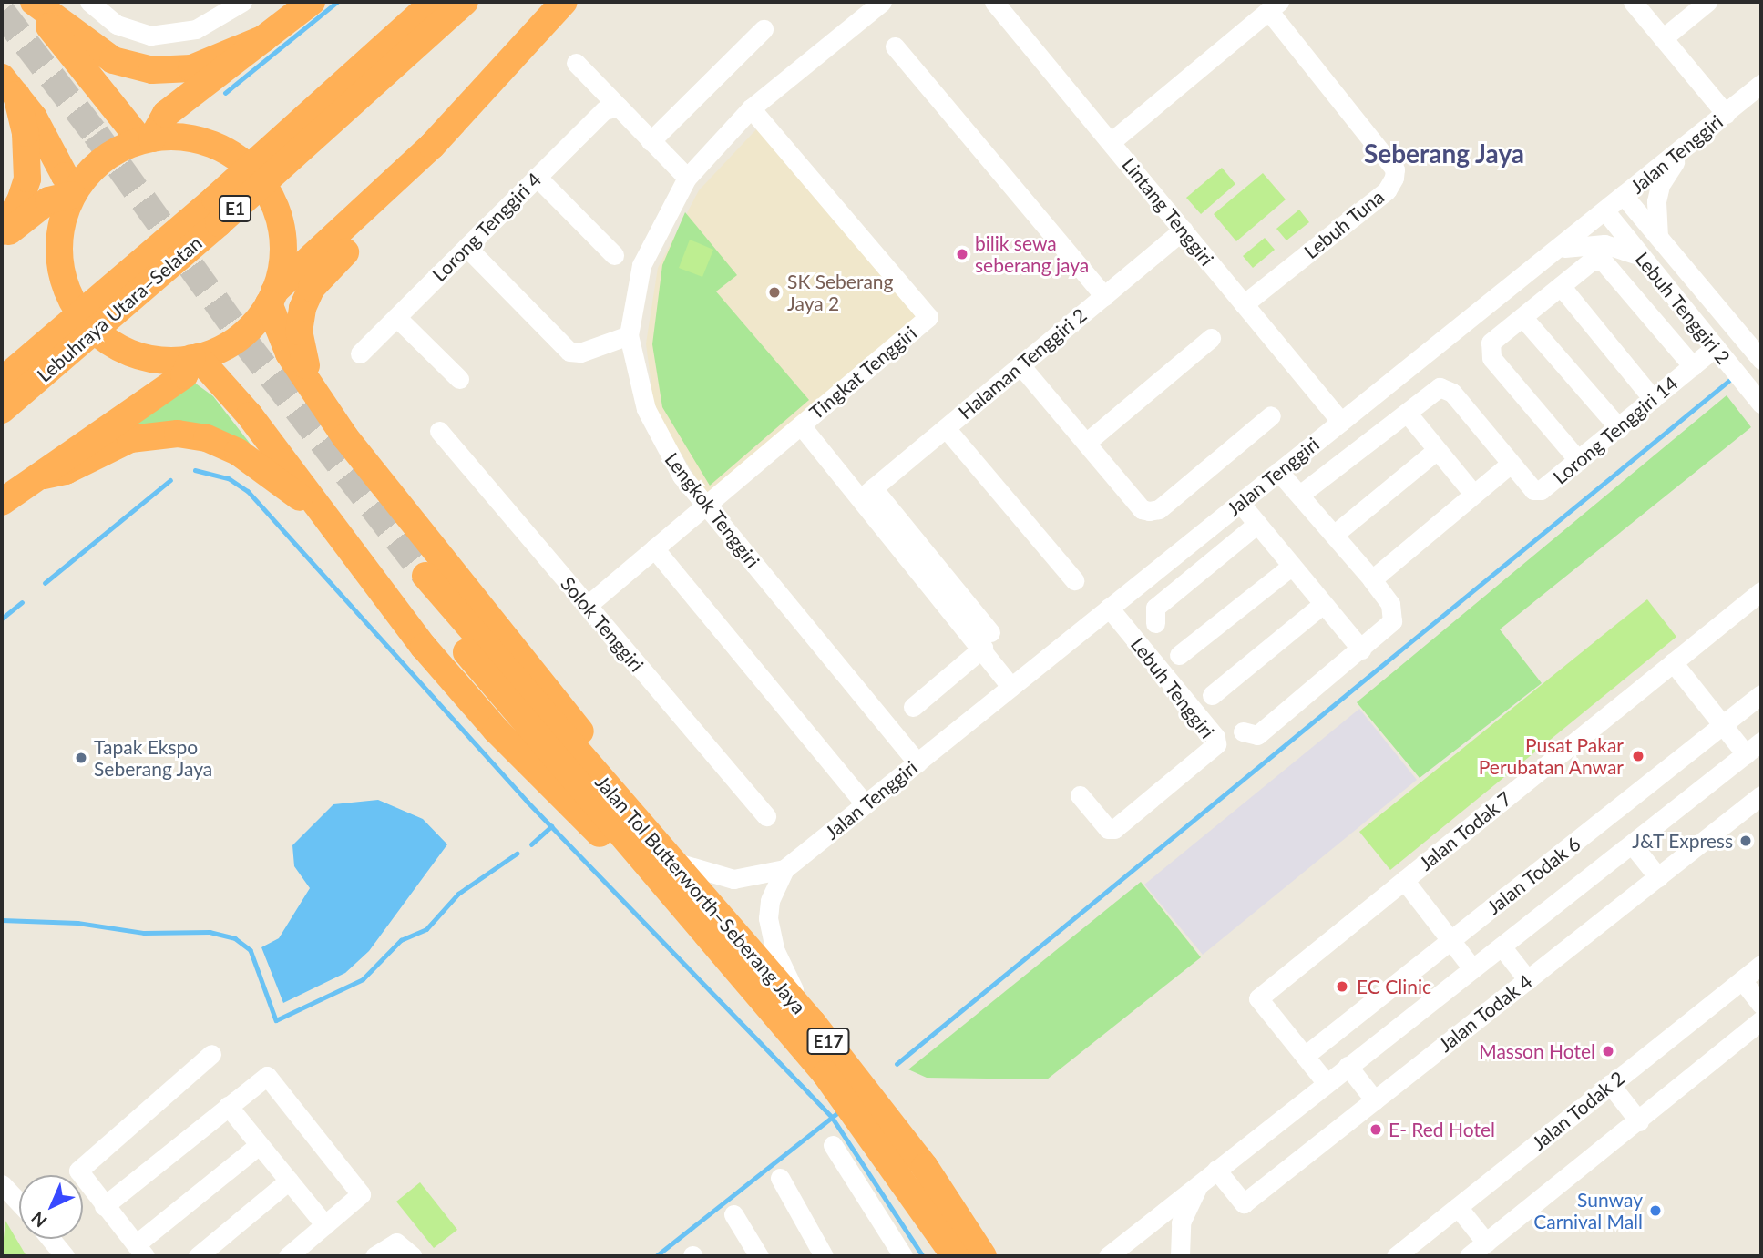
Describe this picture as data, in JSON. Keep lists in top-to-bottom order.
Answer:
{
  "streets": {
    "highway": [
      "E1",
      "Lebuhraya Utara–Selatan",
      "Jalan Tol Butterworth–Seberang Jaya",
      "E17"
    ],
    "street": [
      "Jalan Tenggiri",
      "Lintang Tenggiri",
      "Lebuh Tuna",
      "Lorong Tenggiri 4",
      "Lebuh Tenggiri 2",
      "Halaman Tenggiri 2",
      "Tingkat Tenggiri",
      "Lorong Tenggiri 14",
      "Lengkok Tenggiri",
      "Solok Tenggiri",
      "Lebuh Tenggiri",
      "Jalan Todak 7",
      "Jalan Todak 6",
      "Jalan Todak 4",
      "Jalan Todak 2"
    ]
  },
  "crossings": [
    ["Jalan Tenggiri", "Lintang Tenggiri"],
    ["Jalan Tenggiri", "Lebuh Tenggiri 2"],
    ["Jalan Tenggiri", "Lengkok Tenggiri"],
    ["Jalan Tenggiri", "Lebuh Tenggiri"],
    ["Lintang Tenggiri", "Lebuh Tuna"],
    ["Lintang Tenggiri", "Halaman Tenggiri 2"],
    ["Lebuh Tenggiri 2", "Lorong Tenggiri 14"],
    ["Tingkat Tenggiri", "Lengkok Tenggiri"],
    ["Tingkat Tenggiri", "Solok Tenggiri"],
    ["Jalan Todak 7", "Jalan Todak 6"]
  ],
  "districts": ["Seberang Jaya"],
  "places": [
    "bilik sewa seberang jaya",
    "SK Seberang Jaya 2",
    "Pusat Pakar Perubatan Anwar",
    "Tapak Ekspo Seberang Jaya",
    "J&T Express",
    "EC Clinic",
    "Masson Hotel",
    "E- Red Hotel",
    "Sunway Carnival Mall"
  ],
  "north": "bottom left"
}
